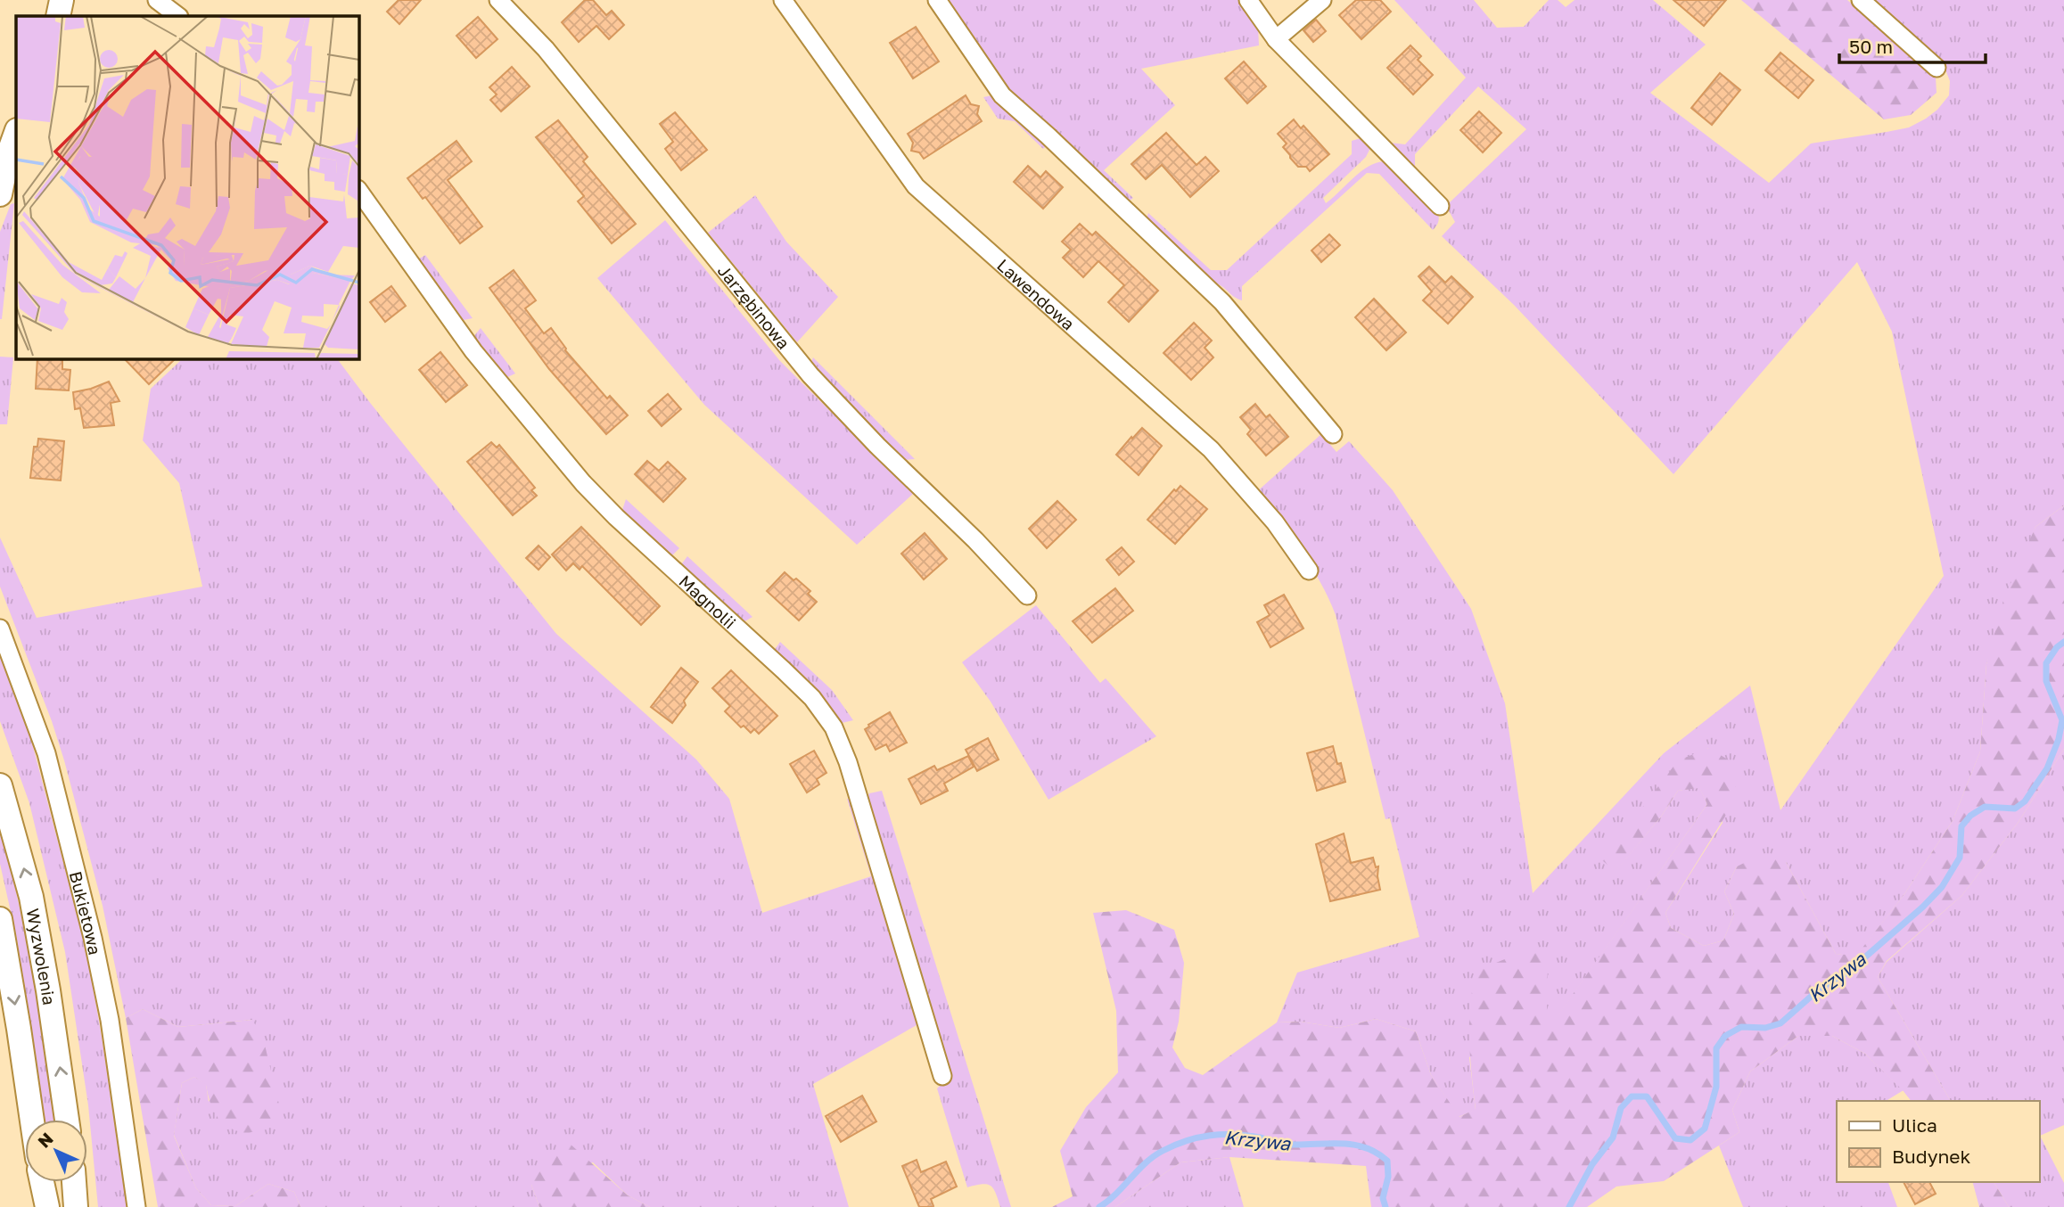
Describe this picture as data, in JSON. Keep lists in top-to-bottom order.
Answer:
{
  "streets": {
    "main road": ["Wyzwolenia"],
    "street": [
      "Lawendowa",
      "Jarzębinowa",
      "Magnolii",
      "Bukietowa"
    ]
  },
  "water": ["Krzywa"],
  "legend": ["Ulica", "Budynek"],
  "scale_bar": "50 m",
  "north": "top left"
}
